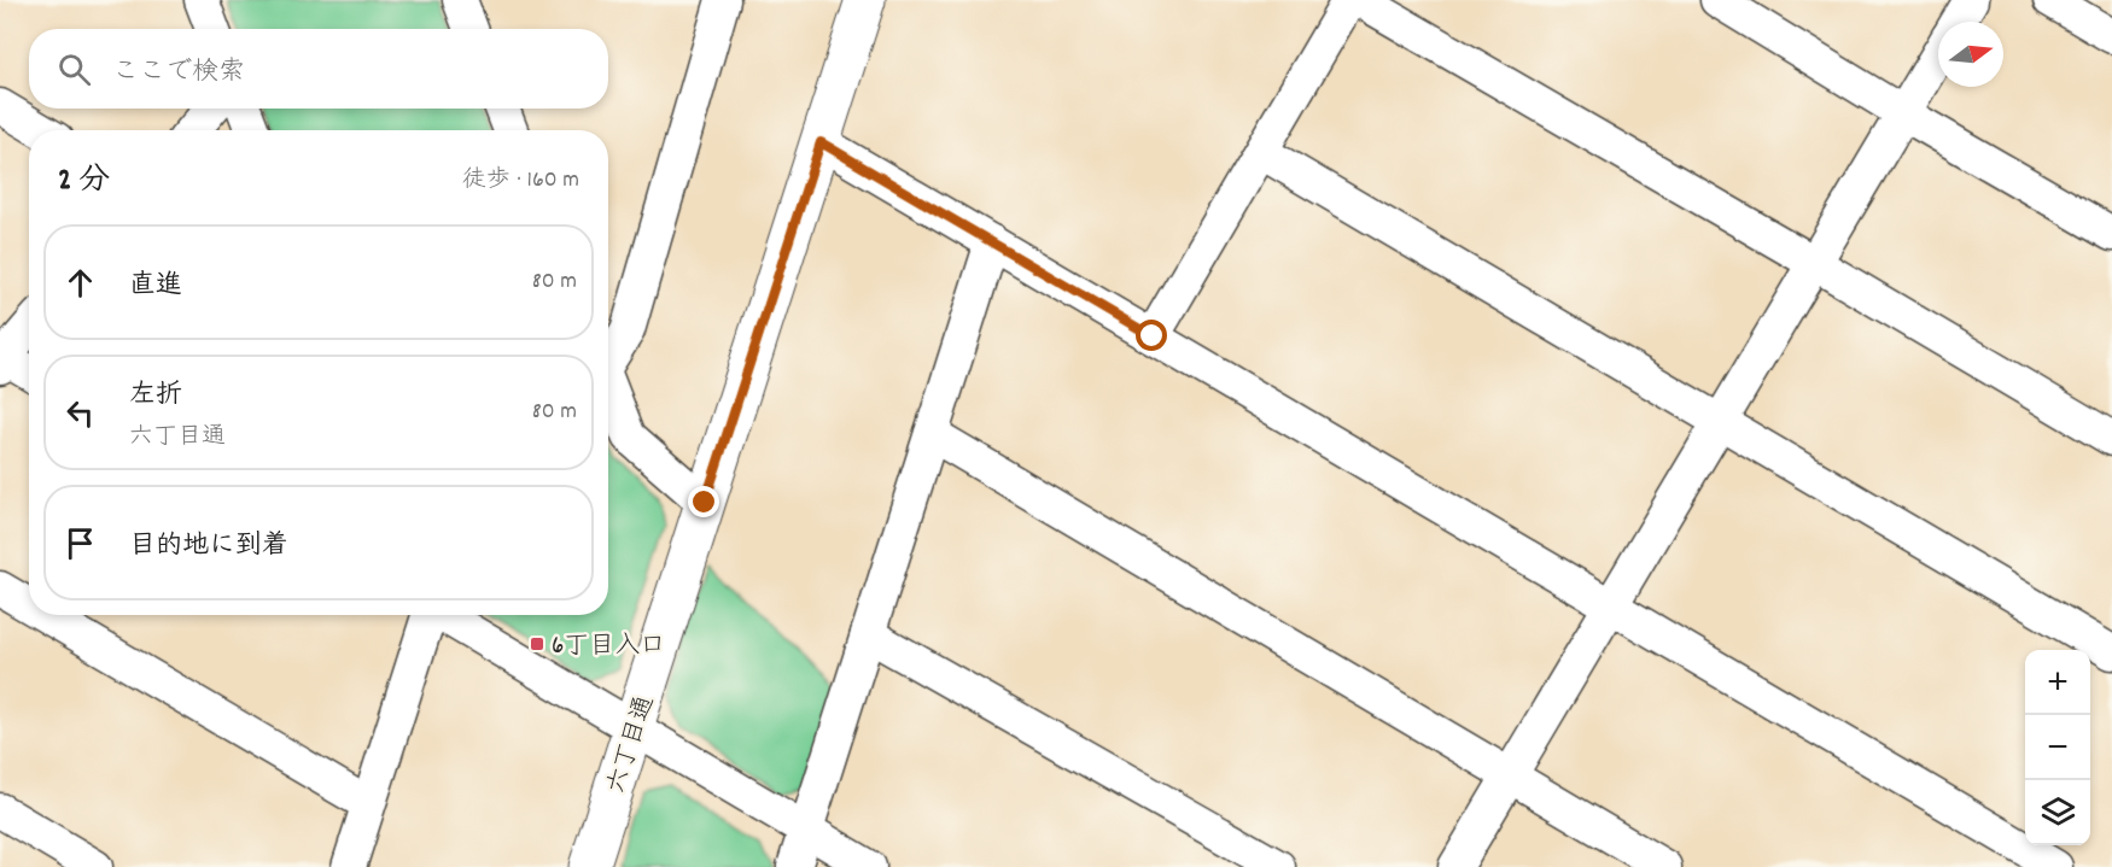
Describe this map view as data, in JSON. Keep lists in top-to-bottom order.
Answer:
{
  "streets": {
    "street": ["六丁目通"]
  },
  "places": {
    "transit": ["6丁目入口"]
  },
  "north": "right",
  "page": {
    "search": "ここで検索",
    "heading": ["2 分", "徒歩 · 160 m"],
    "list": [
      ["直進", "80 m"],
      ["左折", "六丁目通", "80 m"],
      "目的地に到着"
    ],
    "map_buttons": ["+", "−"]
  }
}
